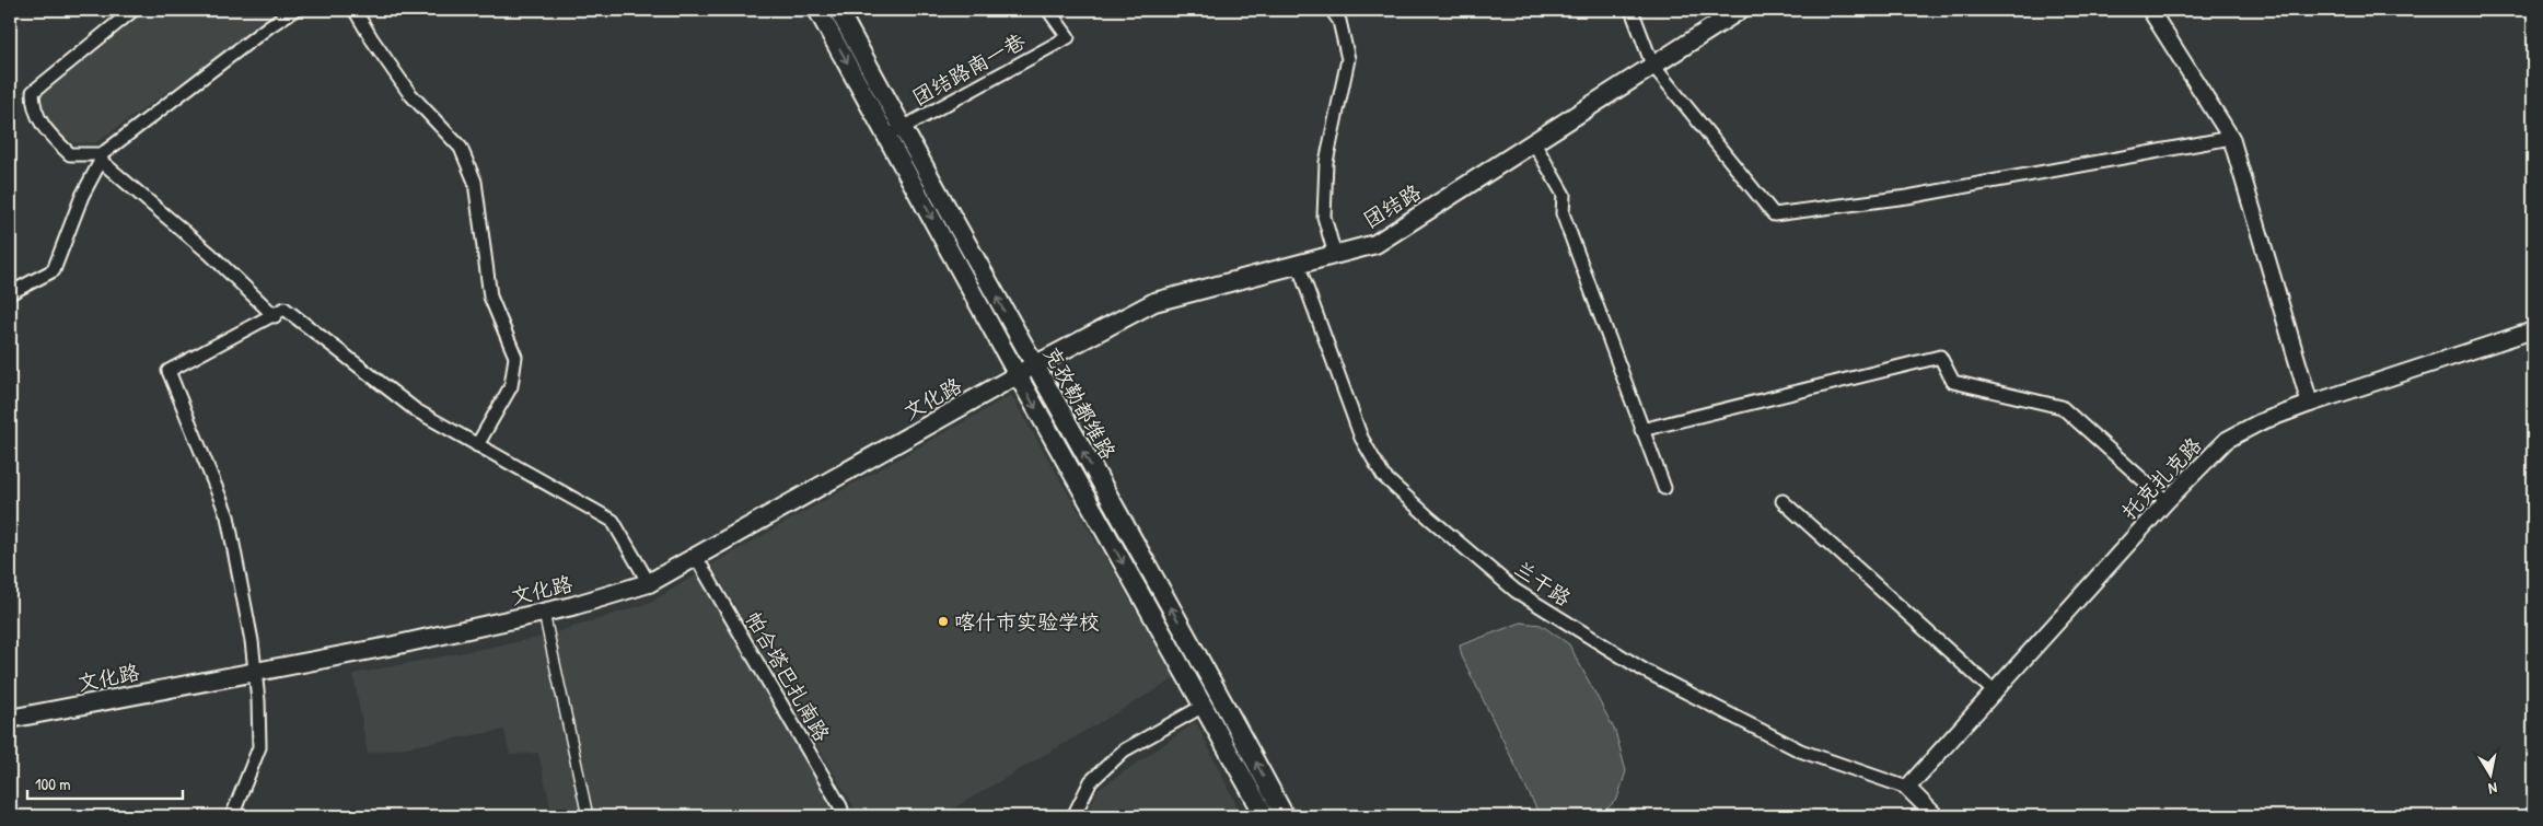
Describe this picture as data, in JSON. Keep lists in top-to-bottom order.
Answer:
{
  "streets": {
    "main road": ["团结路", "文化路", "克孜勒都维路"],
    "street": [
      "团结路南一巷",
      "托克扎克路",
      "兰干路",
      "帕合塔巴扎南路"
    ]
  },
  "crossings": [
    ["团结路南一巷", "克孜勒都维路"],
    ["团结路", "文化路"],
    ["团结路", "克孜勒都维路"],
    ["团结路", "兰干路"],
    ["文化路", "克孜勒都维路"],
    ["文化路", "帕合塔巴扎南路"],
    ["托克扎克路", "兰干路"]
  ],
  "places": ["喀什市实验学校"],
  "scale_bar": "100 m",
  "north": "bottom"
}
